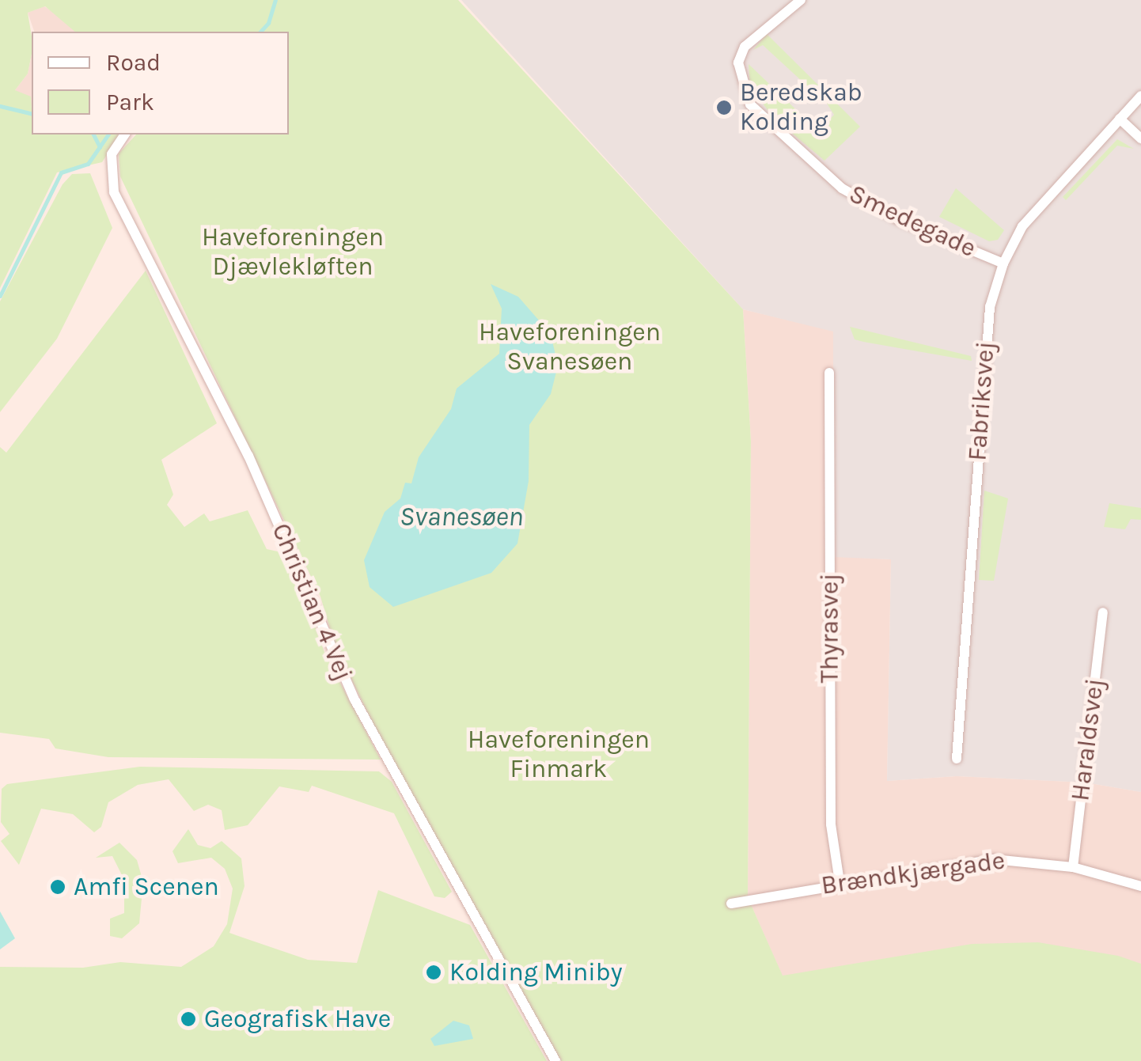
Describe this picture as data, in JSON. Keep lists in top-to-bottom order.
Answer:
{
  "streets": {
    "street": [
      "Smedegade",
      "Fabriksvej",
      "Christian 4 Vej",
      "Thyrasvej",
      "Haraldsvej",
      "Brændkjærgade"
    ]
  },
  "crossings": [
    ["Smedegade", "Fabriksvej"],
    ["Thyrasvej", "Brændkjærgade"],
    ["Haraldsvej", "Brændkjærgade"]
  ],
  "water": ["Svanesøen"],
  "parks": ["Haveforeningen Djævlekløften", "Haveforeningen Svanesøen", "Haveforeningen Finmark"],
  "places": [
    "Beredskab Kolding",
    "Amfi Scenen",
    "Kolding Miniby",
    "Geografisk Have"
  ],
  "legend": ["Road", "Park"]
}
